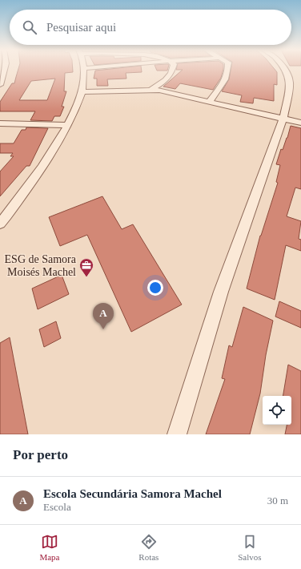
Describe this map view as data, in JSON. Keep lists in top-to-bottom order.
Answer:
{
  "places": {
    "office": ["ESG de Samora Moisés Machel"]
  },
  "page": {
    "search": "Pesquisar aqui",
    "pins": "A",
    "heading": "Por perto",
    "list": [
      {
        "mark": "A",
        "name": "Escola Secundária Samora Machel",
        "note": "Escola",
        "value": "30 m"
      }
    ],
    "nav": ["Mapa", "Rotas", "Salvos"]
  }
}
